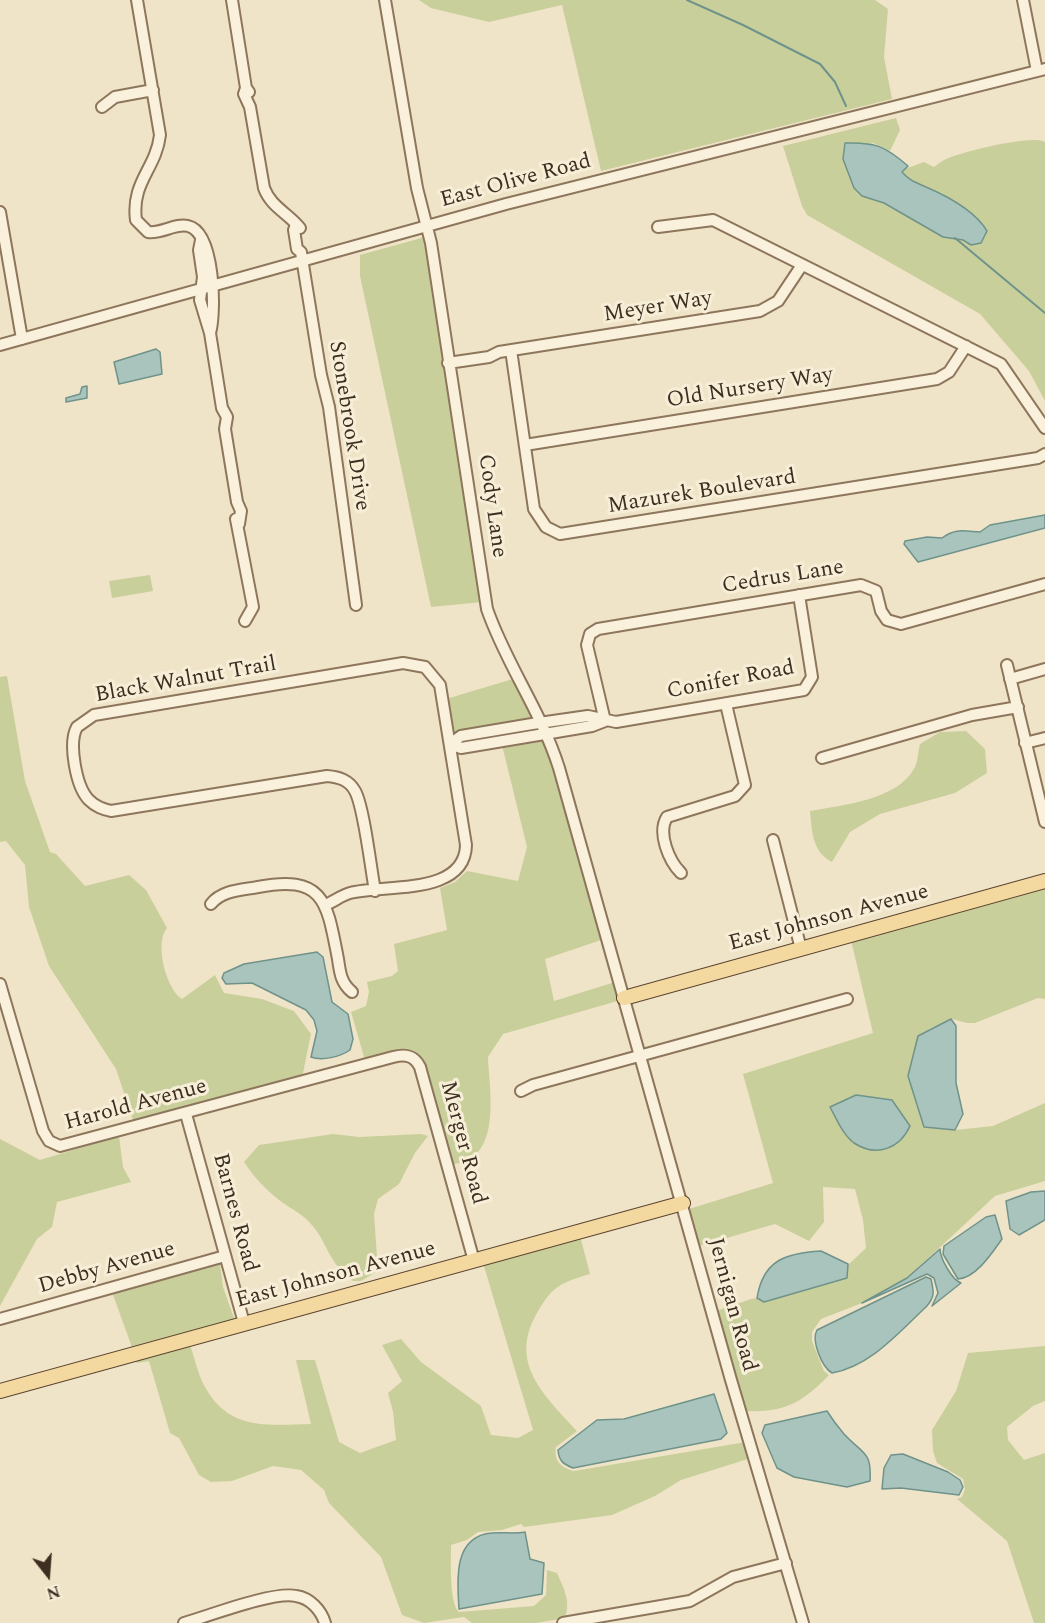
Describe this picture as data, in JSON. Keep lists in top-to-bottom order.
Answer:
{
  "streets": {
    "main road": ["East Johnson Avenue"],
    "street": [
      "East Olive Road",
      "Meyer Way",
      "Old Nursery Way",
      "Stonebrook Drive",
      "Mazurek Boulevard",
      "Cody Lane",
      "Cedrus Lane",
      "Black Walnut Trail",
      "Conifer Road",
      "Harold Avenue",
      "Merger Road",
      "Barnes Road",
      "Debby Avenue",
      "Jernigan Road"
    ]
  },
  "crossings": [
    ["East Olive Road", "Stonebrook Drive"],
    ["East Olive Road", "Cody Lane"],
    ["Meyer Way", "Mazurek Boulevard"],
    ["Meyer Way", "Cody Lane"],
    ["Old Nursery Way", "Mazurek Boulevard"],
    ["Cody Lane", "Conifer Road"],
    ["Cody Lane", "East Johnson Avenue"],
    ["Cody Lane", "Jernigan Road"],
    ["Cedrus Lane", "Conifer Road"],
    ["Black Walnut Trail", "Conifer Road"],
    ["East Johnson Avenue", "Merger Road"],
    ["East Johnson Avenue", "Barnes Road"],
    ["East Johnson Avenue", "Jernigan Road"],
    ["Harold Avenue", "Merger Road"],
    ["Harold Avenue", "Barnes Road"],
    ["Barnes Road", "Debby Avenue"]
  ],
  "north": "bottom"
}
